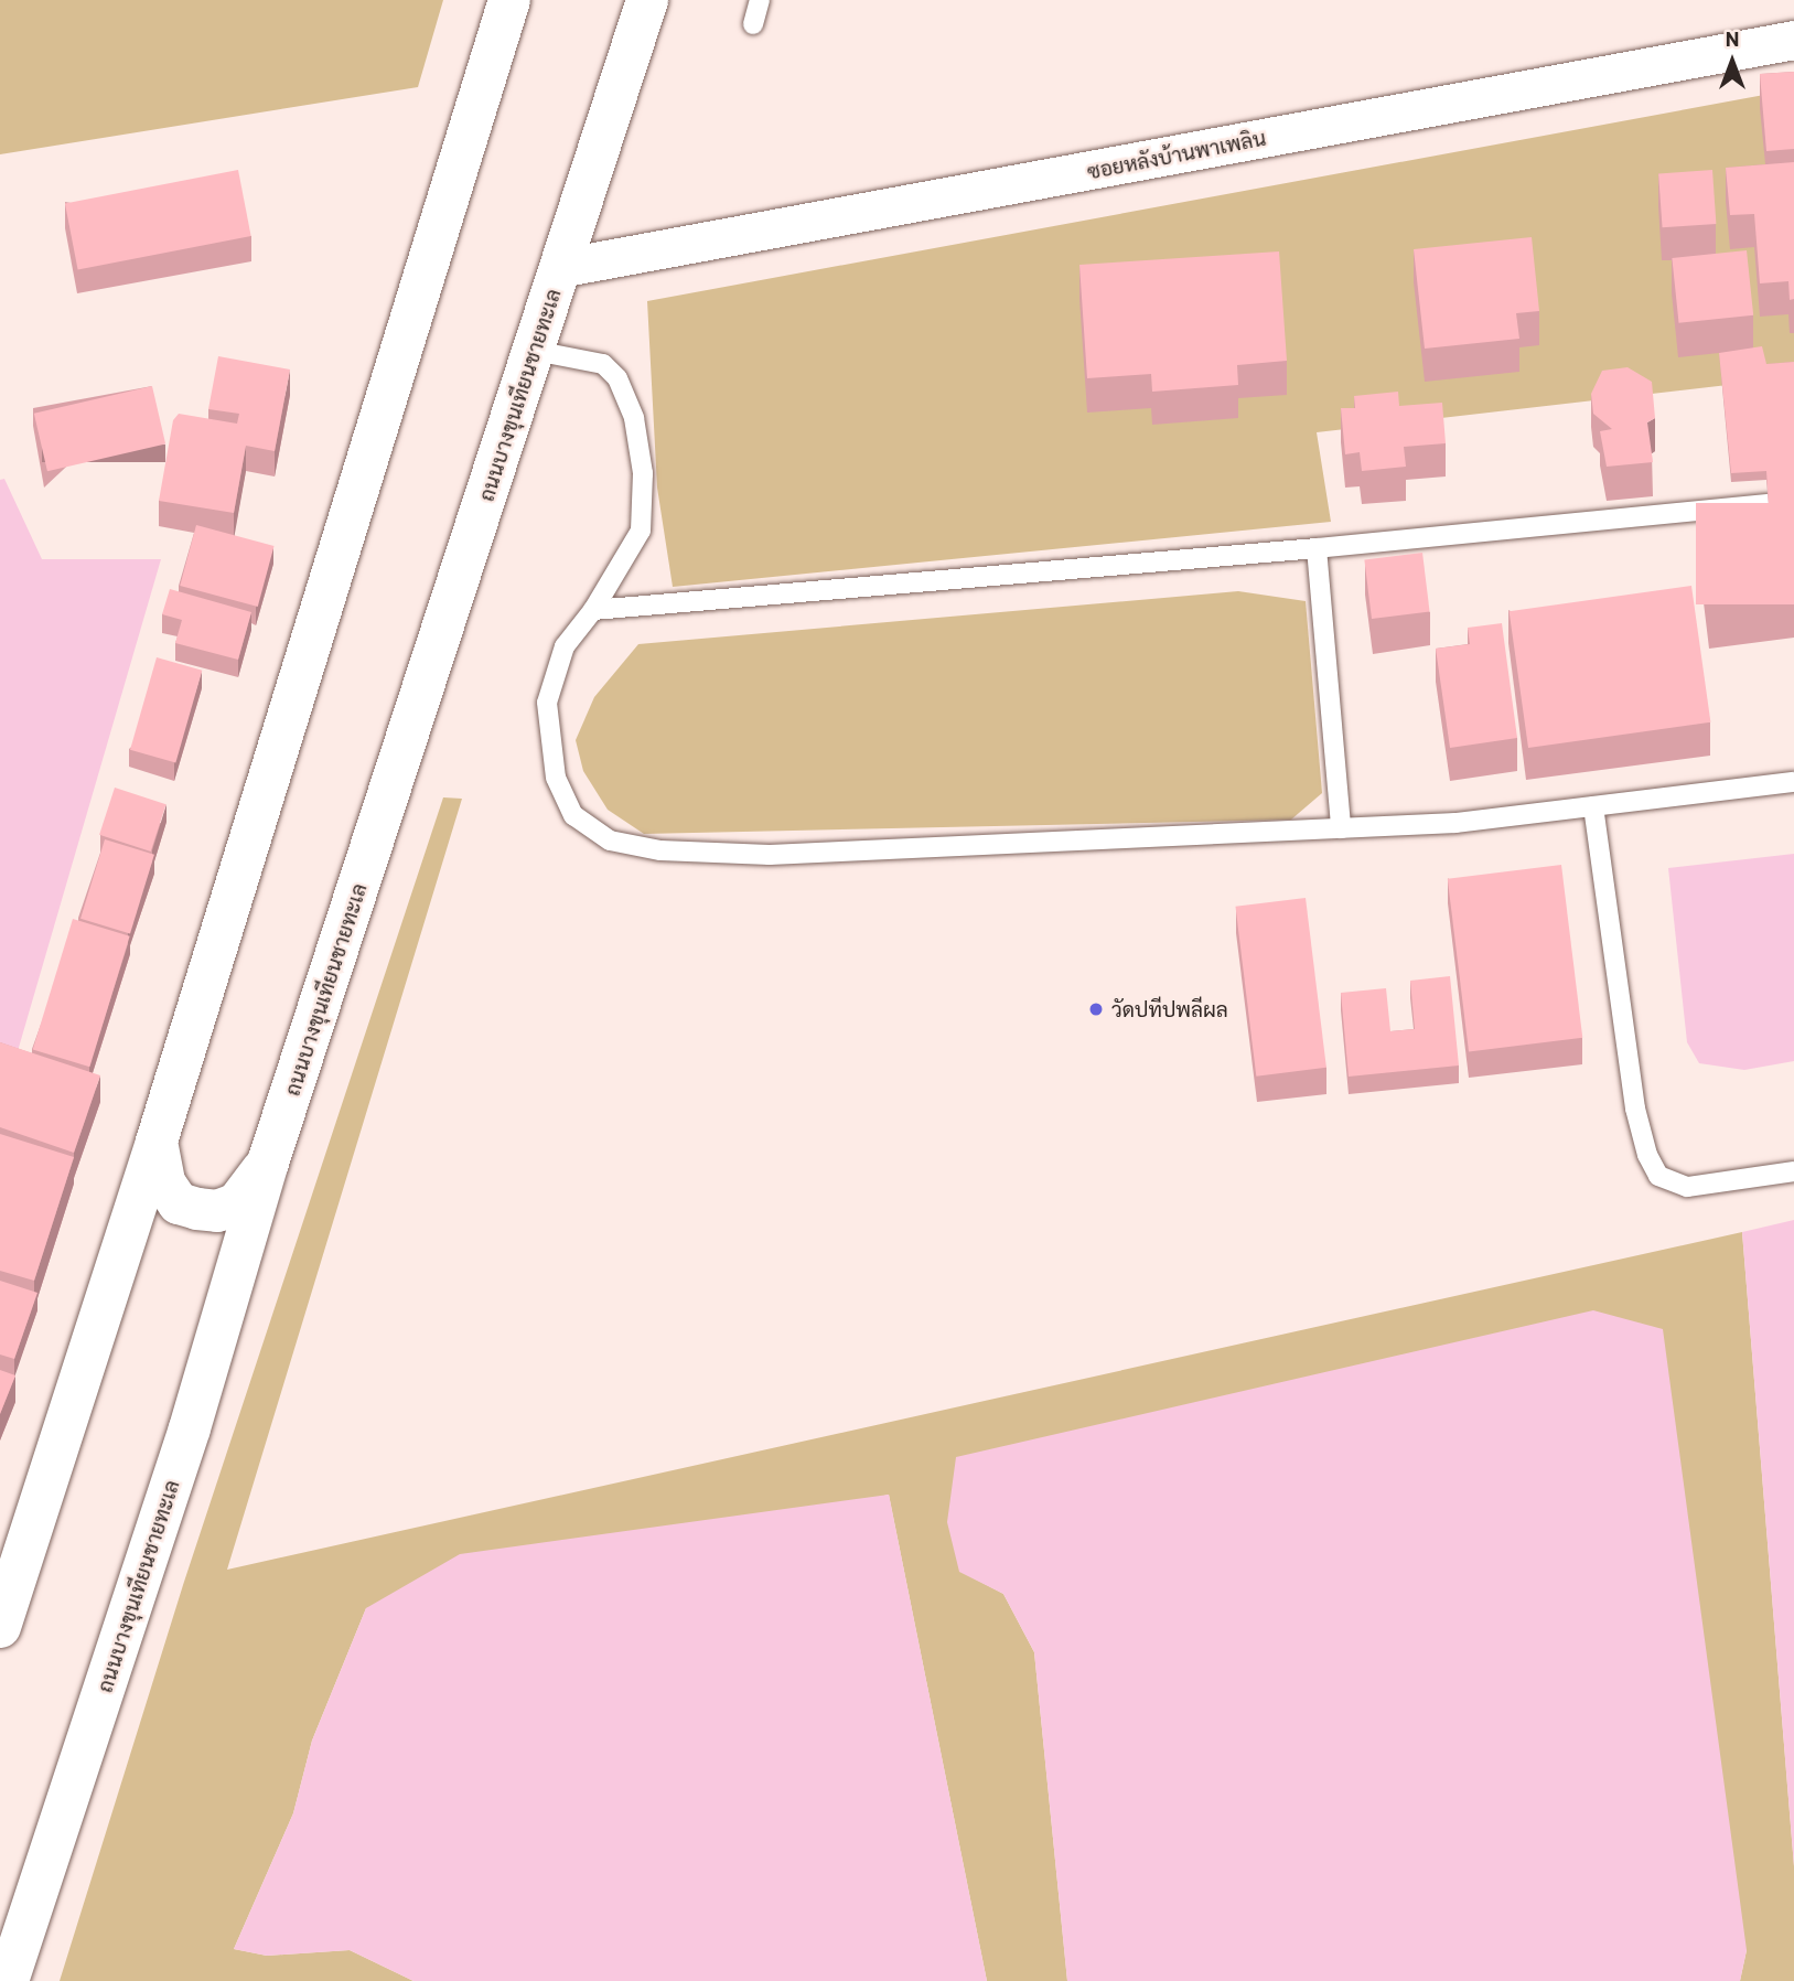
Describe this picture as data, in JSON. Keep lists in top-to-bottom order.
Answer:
{
  "streets": {
    "main road": ["ถนนบางขุนเทียนชายทะเล"],
    "street": ["ซอยหลังบ้านพาเพลิน"]
  },
  "crossings": [
    ["ซอยหลังบ้านพาเพลิน", "ถนนบางขุนเทียนชายทะเล"]
  ],
  "places": ["วัดปทีปพลีผล"],
  "north": "top"
}
